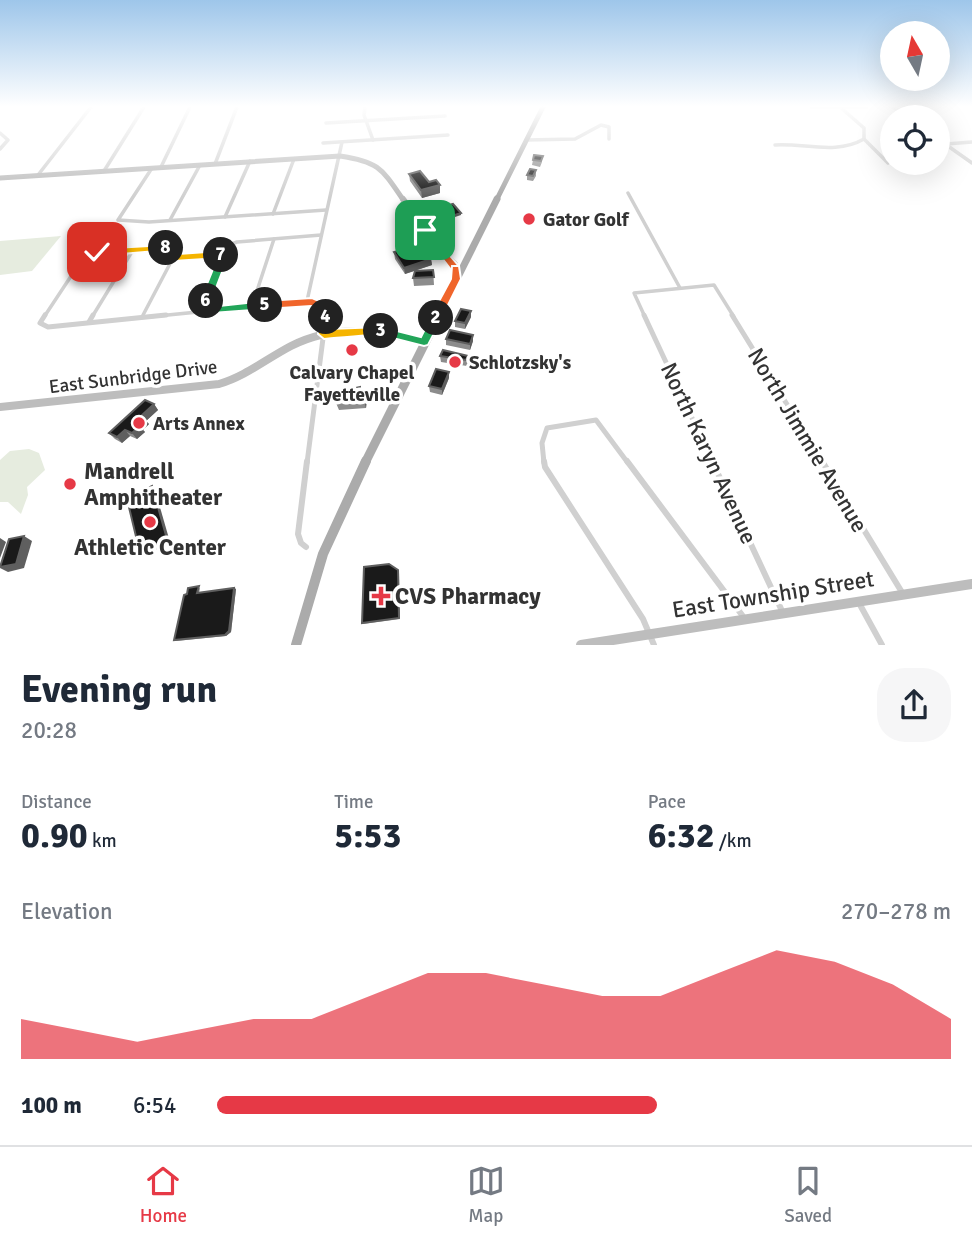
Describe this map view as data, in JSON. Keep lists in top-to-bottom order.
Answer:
{
  "streets": {
    "street": [
      "East Sunbridge Drive",
      "North Jimmie Avenue",
      "North Karyn Avenue",
      "East Township Street"
    ]
  },
  "crossings": [
    ["North Jimmie Avenue", "North Karyn Avenue"],
    ["North Jimmie Avenue", "East Township Street"],
    ["North Karyn Avenue", "East Township Street"]
  ],
  "places": {
    "other": [
      "Gator Golf",
      "Calvary Chapel Fayetteville",
      "Schlotzsky's",
      "Arts Annex",
      "Mandrell Amphitheater",
      "Athletic Center"
    ],
    "health": ["CVS Pharmacy"]
  },
  "north": "top",
  "page": {
    "pins": [
      "8",
      "7",
      "6",
      "5",
      "4",
      "2",
      "3"
    ],
    "heading": ["Evening run", "20:28"],
    "stats": [
      ["Distance", "0.90 km"],
      ["Time", "5:53"],
      ["Pace", "6:32 /km"]
    ],
    "chart": ["Elevation", "270–278 m"],
    "list": [
      {
        "name": "100 m",
        "note": "6:54"
      }
    ],
    "tabs": ["Home", "Map", "Saved"]
  }
}
